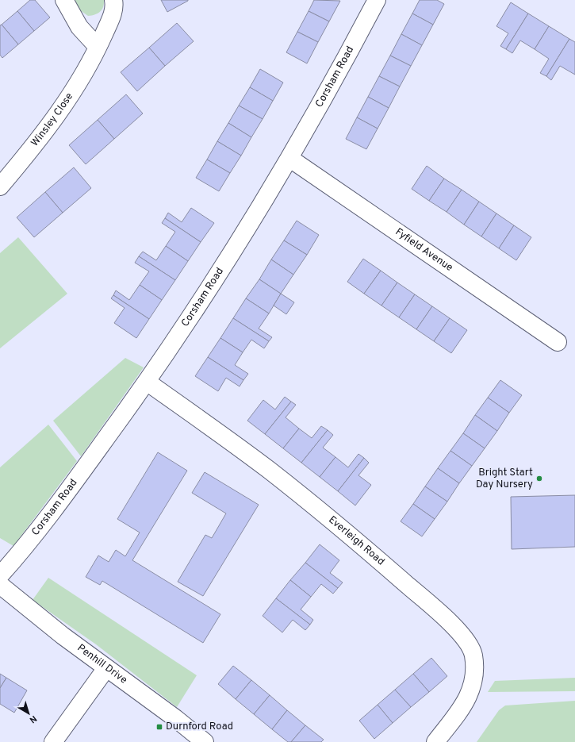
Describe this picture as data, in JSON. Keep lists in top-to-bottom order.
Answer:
{
  "streets": {
    "street": [
      "Corsham Road",
      "Winsley Close",
      "Fyfield Avenue",
      "Everleigh Road",
      "Penhill Drive"
    ]
  },
  "crossings": [
    ["Corsham Road", "Fyfield Avenue"],
    ["Corsham Road", "Everleigh Road"]
  ],
  "places": {
    "other": ["Bright Start Day Nursery"],
    "transit": ["Durnford Road"]
  },
  "north": "bottom right"
}
